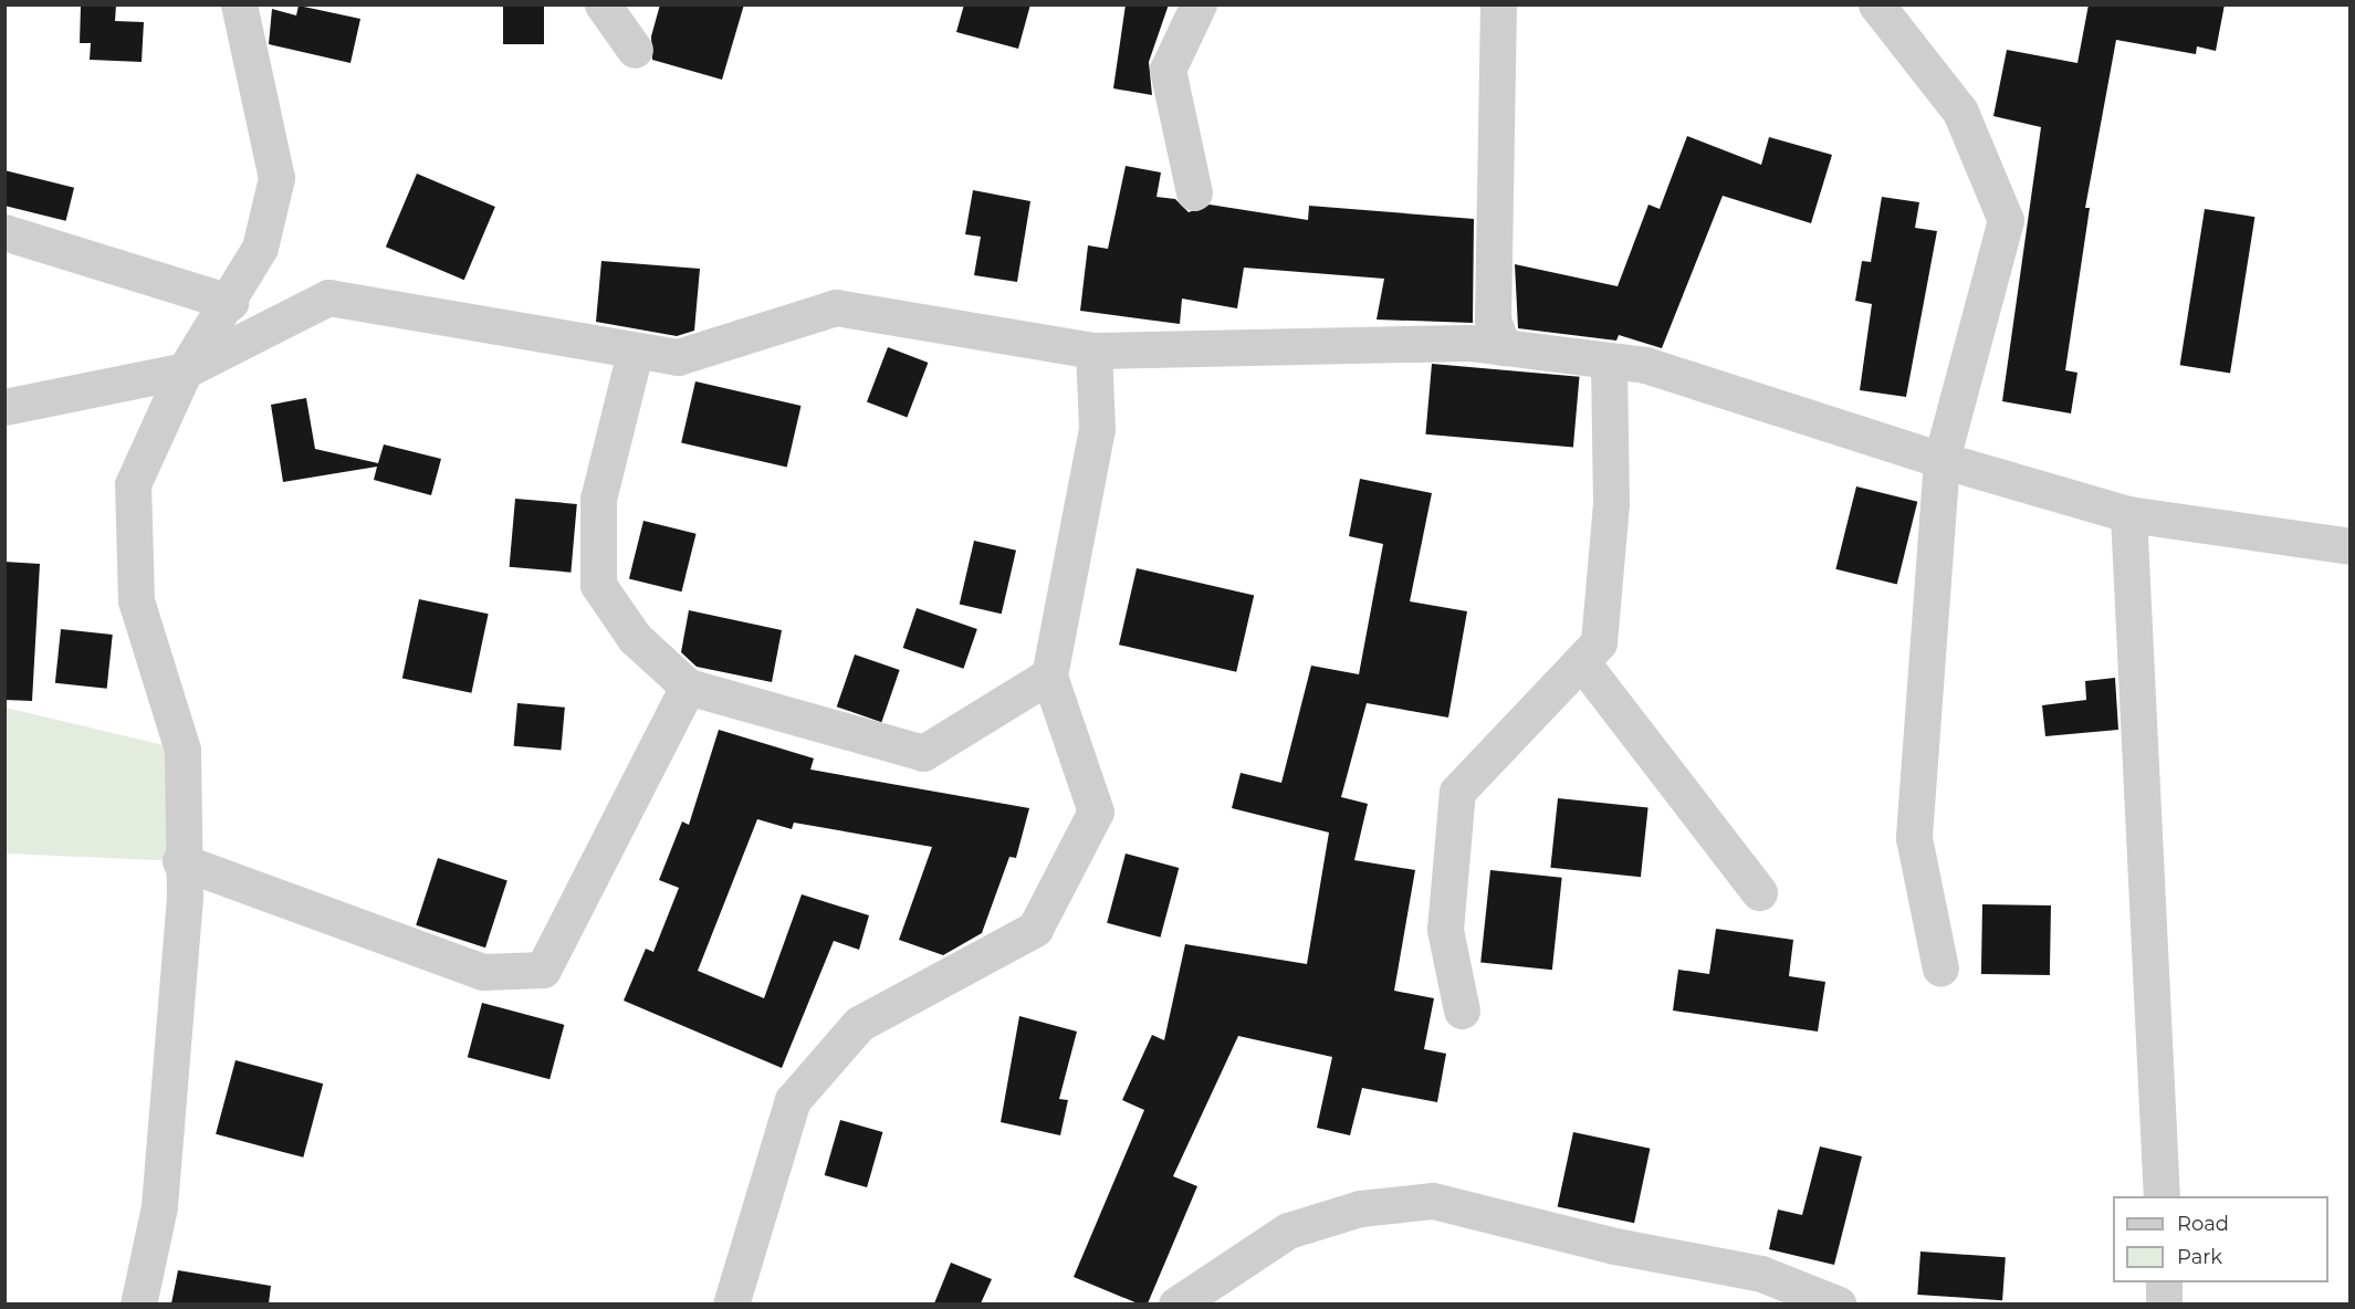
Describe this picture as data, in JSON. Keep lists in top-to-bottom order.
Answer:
{
  "legend": ["Road", "Park"]
}
